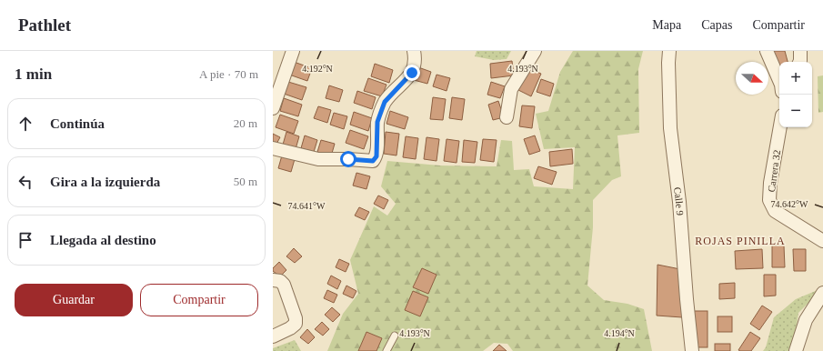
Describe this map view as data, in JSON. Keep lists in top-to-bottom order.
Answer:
{
  "streets": {
    "street": ["Carrera 32", "Calle 9"]
  },
  "districts": ["ROJAS PINILLA"],
  "north": "right",
  "page": {
    "header": "Pathlet",
    "nav": ["Mapa", "Capas", "Compartir"],
    "heading": ["1 min", "A pie · 70 m"],
    "map_buttons": ["+", "−"],
    "list": [
      ["Continúa", "20 m"],
      ["Gira a la izquierda", "50 m"],
      "Llegada al destino"
    ],
    "buttons": ["Guardar", "Compartir"]
  },
  "coordinates": [
    "4.192°N",
    "4.193°N",
    "74.642°W",
    "74.641°W",
    "4.194°N"
  ]
}
